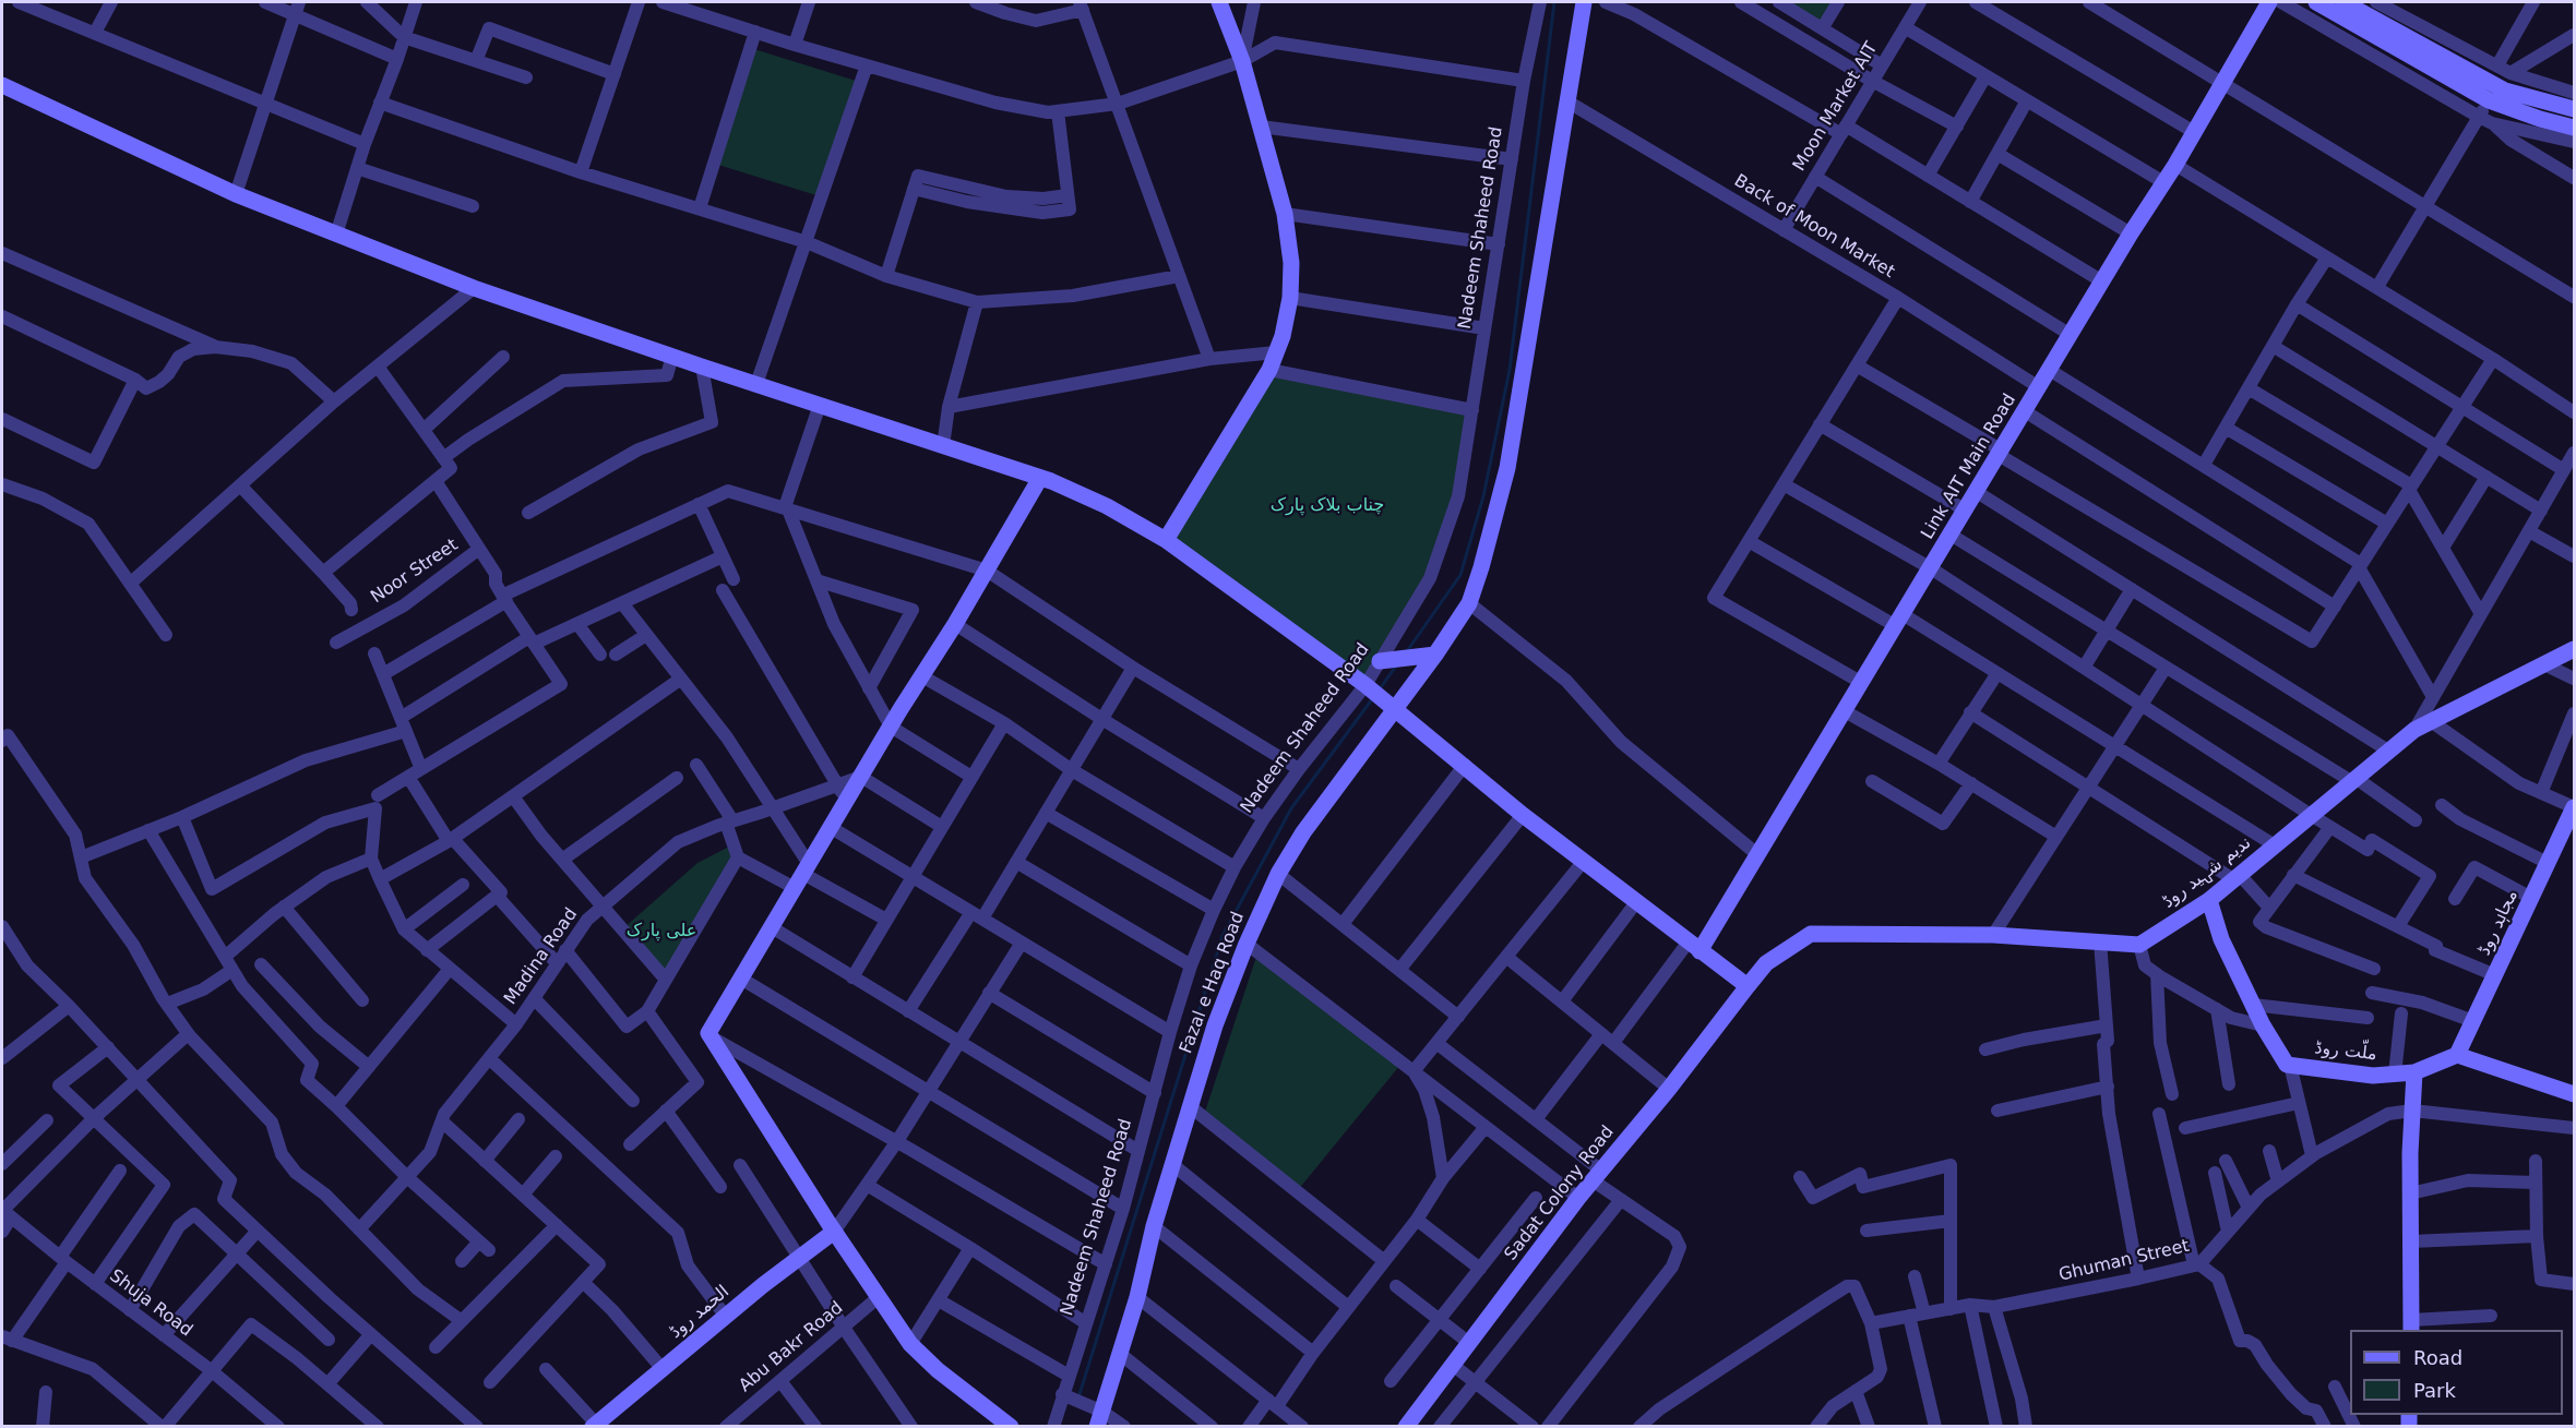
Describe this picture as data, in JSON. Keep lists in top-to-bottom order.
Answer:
{
  "streets": {
    "street": [
      "Moon Market AIT",
      "Back of Moon Market",
      "Nadeem Shaheed Road",
      "Link AIT Main Road",
      "Noor Street",
      "ندیم شہید روڈ",
      "مجاہد روڈ",
      "Madina Road",
      "Fazal e Haq Road",
      "ملّت روڈ",
      "Sadat Colony Road",
      "Ghuman Street",
      "Shuja Road",
      "الحمد روڈ",
      "Abu Bakr Road"
    ]
  },
  "crossings": [
    ["Moon Market AIT", "Back of Moon Market"],
    ["Back of Moon Market", "Link AIT Main Road"],
    ["ندیم شہید روڈ", "ملّت روڈ"],
    ["مجاہد روڈ", "ملّت روڈ"]
  ],
  "parks": ["چناب بلاک پارک", "علی پارک"],
  "legend": ["Road", "Park"]
}
